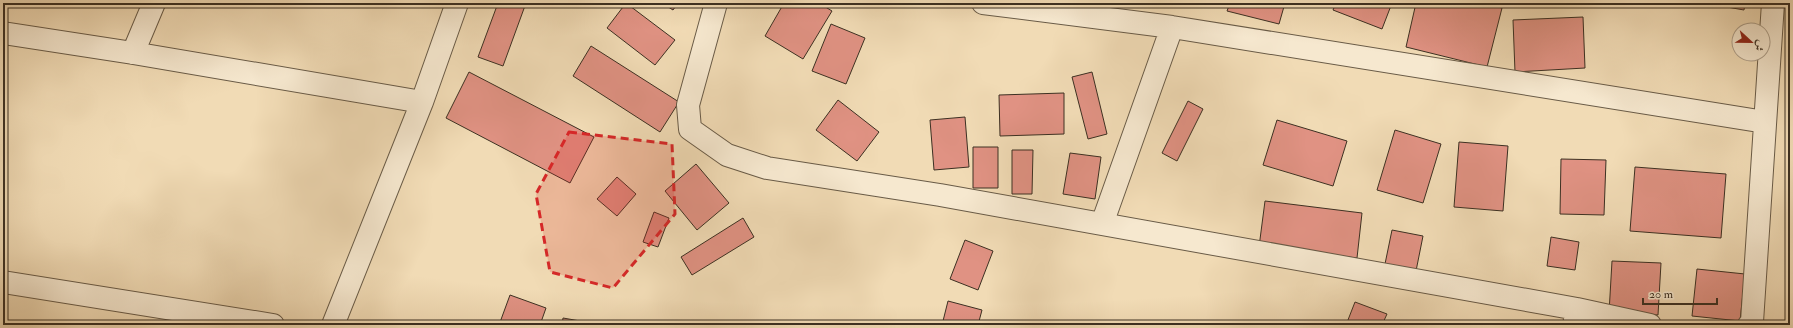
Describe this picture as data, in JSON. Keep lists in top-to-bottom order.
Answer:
{
  "scale_bar": "20 m",
  "north": "right"
}
